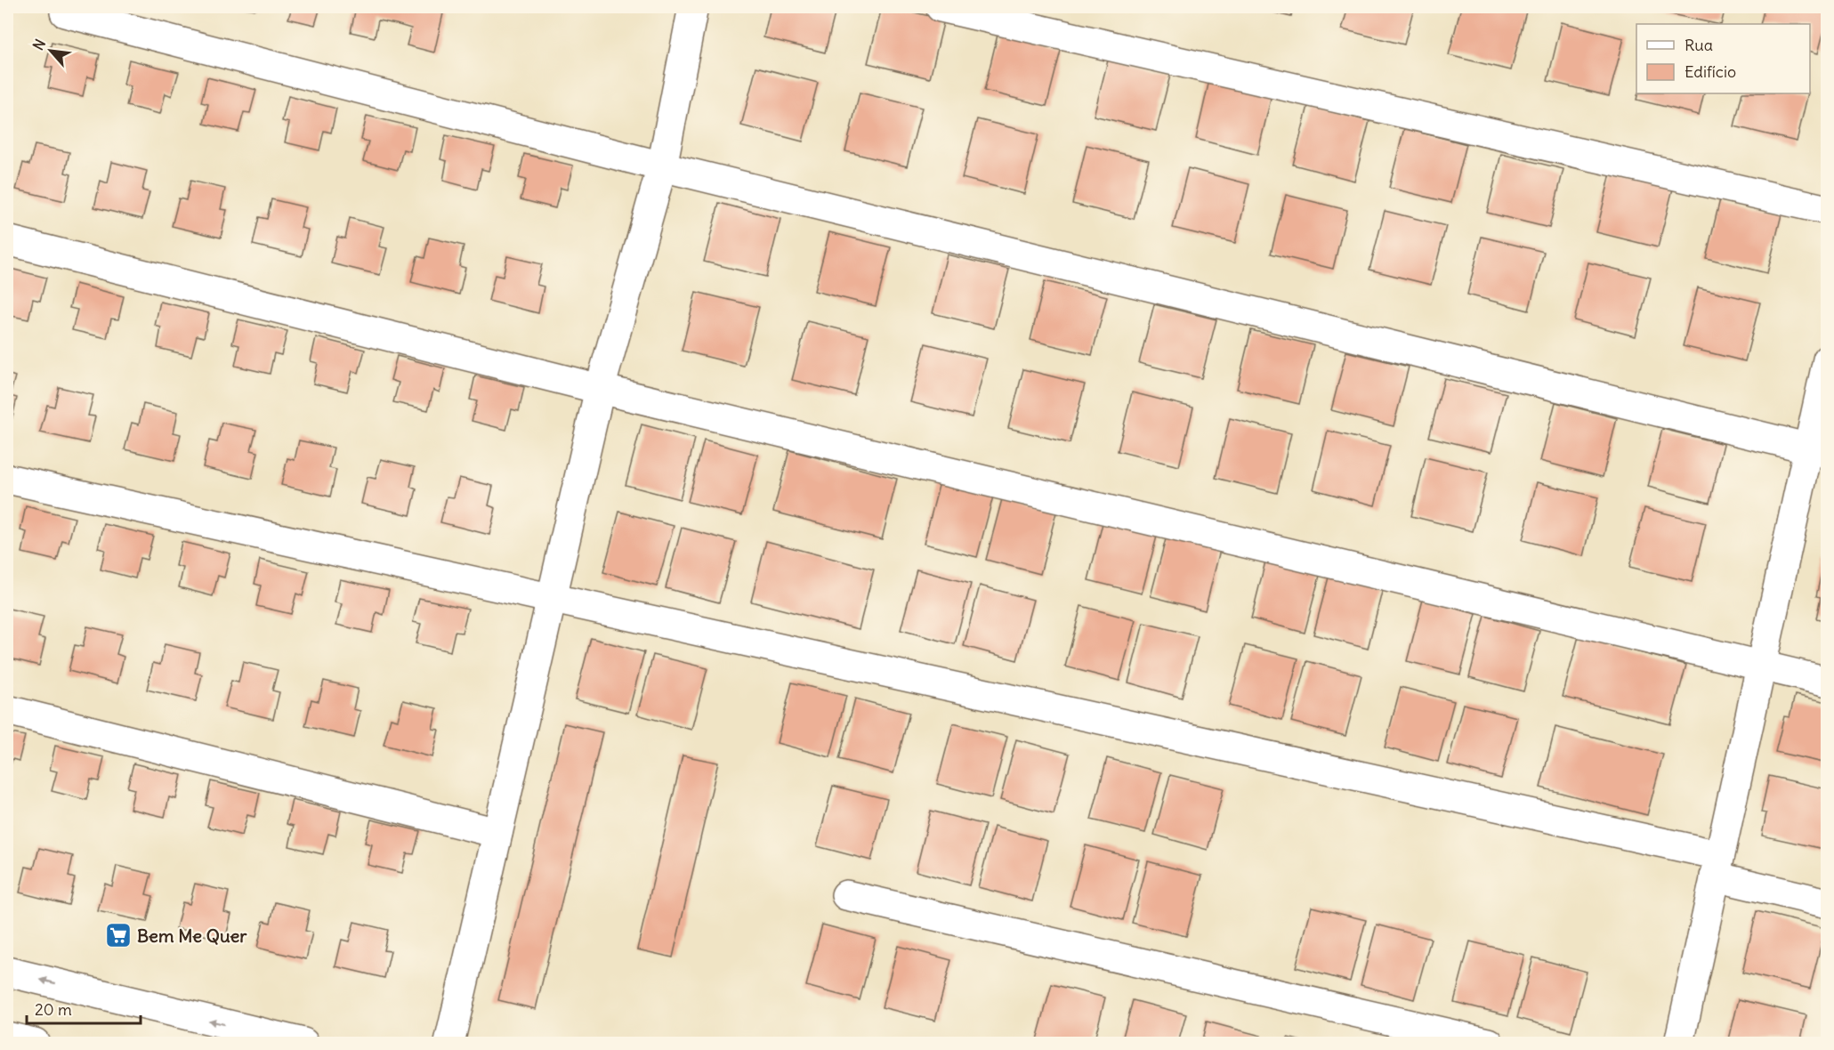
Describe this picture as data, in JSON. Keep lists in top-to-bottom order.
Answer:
{
  "places": {
    "supermarket": ["Bem Me Quer"]
  },
  "legend": ["Rua", "Edifício"],
  "scale_bar": "20 m",
  "north": "top left"
}
